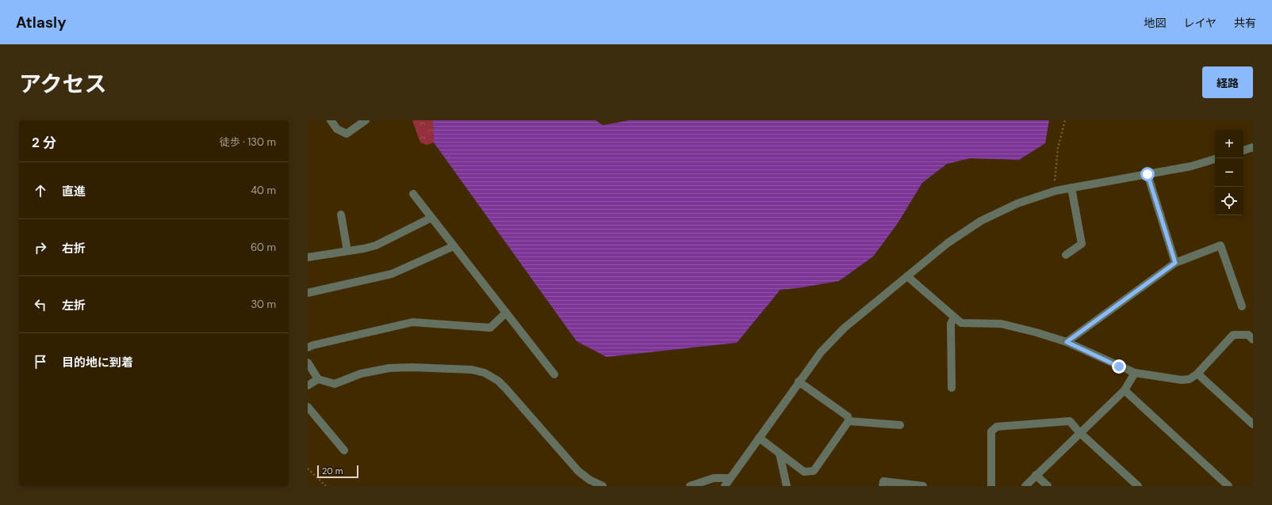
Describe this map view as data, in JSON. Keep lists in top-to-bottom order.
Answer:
{
  "scale_bar": "20 m",
  "page": {
    "header": "Atlasly",
    "nav": ["地図", "レイヤ", "共有"],
    "title": "アクセス",
    "buttons": "経路",
    "heading": ["2 分", "徒歩 · 130 m"],
    "map_buttons": ["+", "−"],
    "list": [
      ["直進", "40 m"],
      ["右折", "60 m"],
      ["左折", "30 m"],
      "目的地に到着"
    ],
    "scale": "20 m"
  }
}
